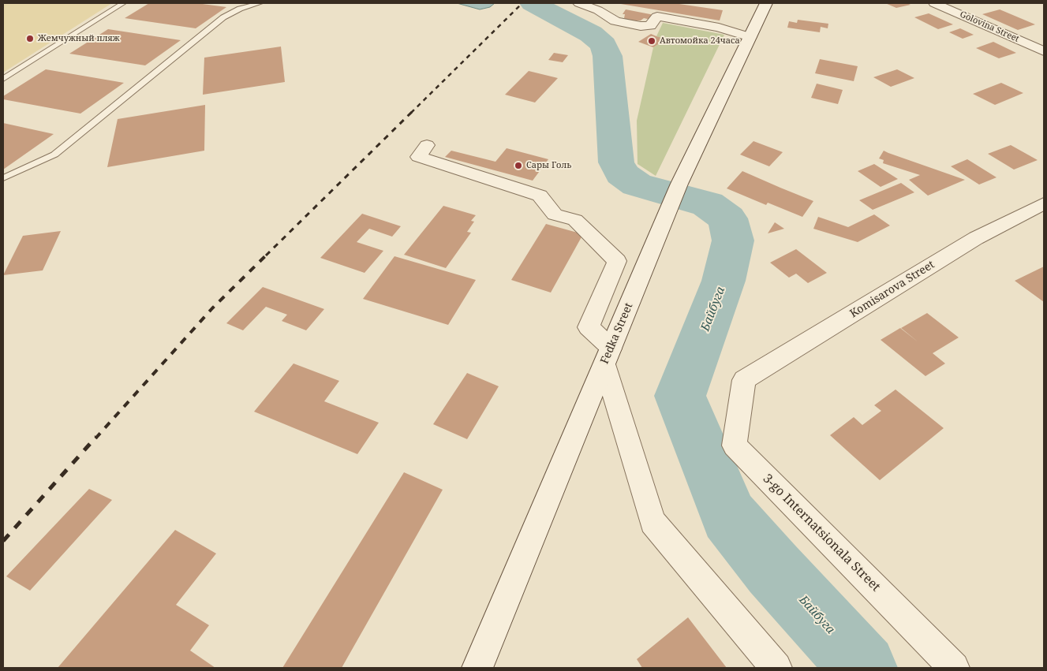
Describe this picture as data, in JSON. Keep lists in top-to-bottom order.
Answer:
{
  "streets": {
    "street": [
      "Golovina Street",
      "Komisarova Street",
      "Fedka Street",
      "3-go Internatsionala Street"
    ]
  },
  "crossings": [
    ["Komisarova Street", "3-go Internatsionala Street"]
  ],
  "water": ["Байбуга"],
  "places": ["Жемчужный пляж", "Автомойка 24часа", "Сары Голь"]
}
